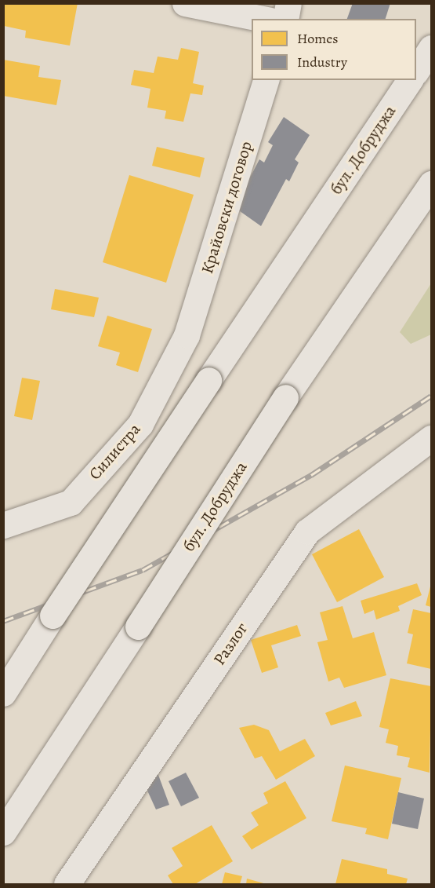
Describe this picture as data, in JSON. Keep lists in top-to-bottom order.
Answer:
{
  "streets": {
    "main road": [
      "бул. Добруджа",
      "Крайовски договор",
      "Силистра",
      "Разлог"
    ]
  },
  "crossings": [
    ["Крайовски договор", "Силистра"]
  ],
  "legend": ["Homes", "Industry"]
}
